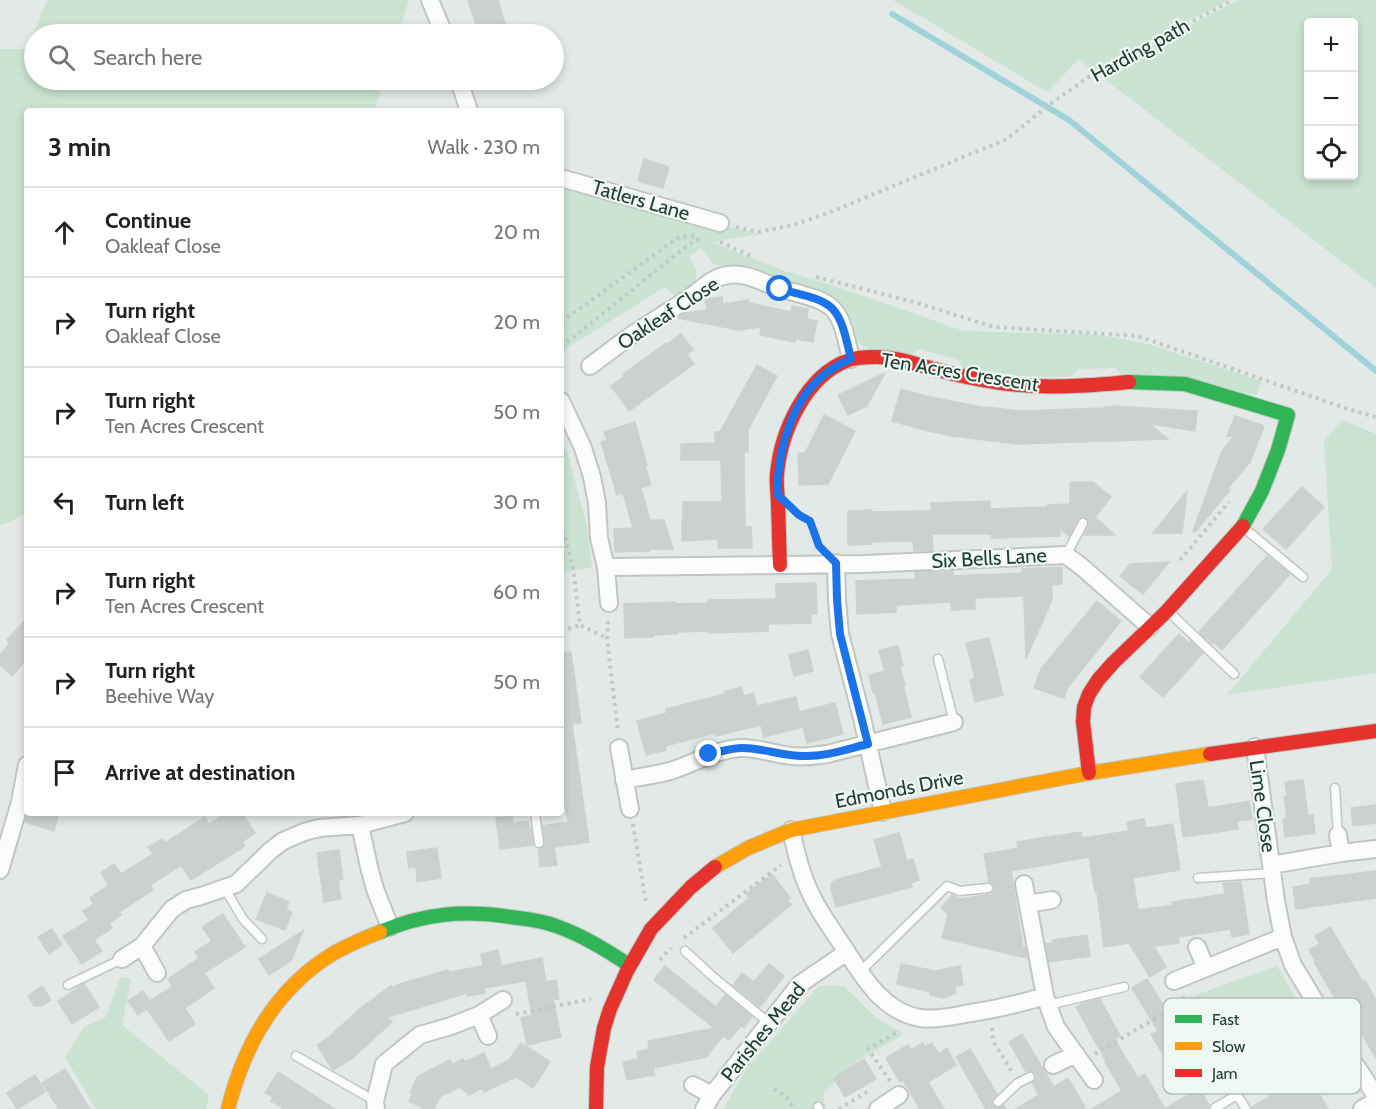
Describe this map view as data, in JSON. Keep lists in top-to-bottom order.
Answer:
{
  "streets": {
    "street": [
      "Tatlers Lane",
      "Oakleaf Close",
      "Ten Acres Crescent",
      "Six Bells Lane",
      "Edmonds Drive",
      "Lime Close",
      "Parishes Mead"
    ],
    "path": ["Harding path"]
  },
  "crossings": [
    ["Oakleaf Close", "Ten Acres Crescent"],
    ["Ten Acres Crescent", "Six Bells Lane"],
    ["Ten Acres Crescent", "Edmonds Drive"],
    ["Edmonds Drive", "Lime Close"]
  ],
  "legend": ["Fast", "Slow", "Jam"],
  "page": {
    "map_buttons": ["+", "−"],
    "search": "Search here",
    "heading": ["3 min", "Walk · 230 m"],
    "list": [
      ["Continue", "Oakleaf Close", "20 m"],
      ["Turn right", "Oakleaf Close", "20 m"],
      ["Turn right", "Ten Acres Crescent", "50 m"],
      ["Turn left", "30 m"],
      ["Turn right", "Ten Acres Crescent", "60 m"],
      ["Turn right", "Beehive Way", "50 m"],
      "Arrive at destination"
    ]
  }
}
